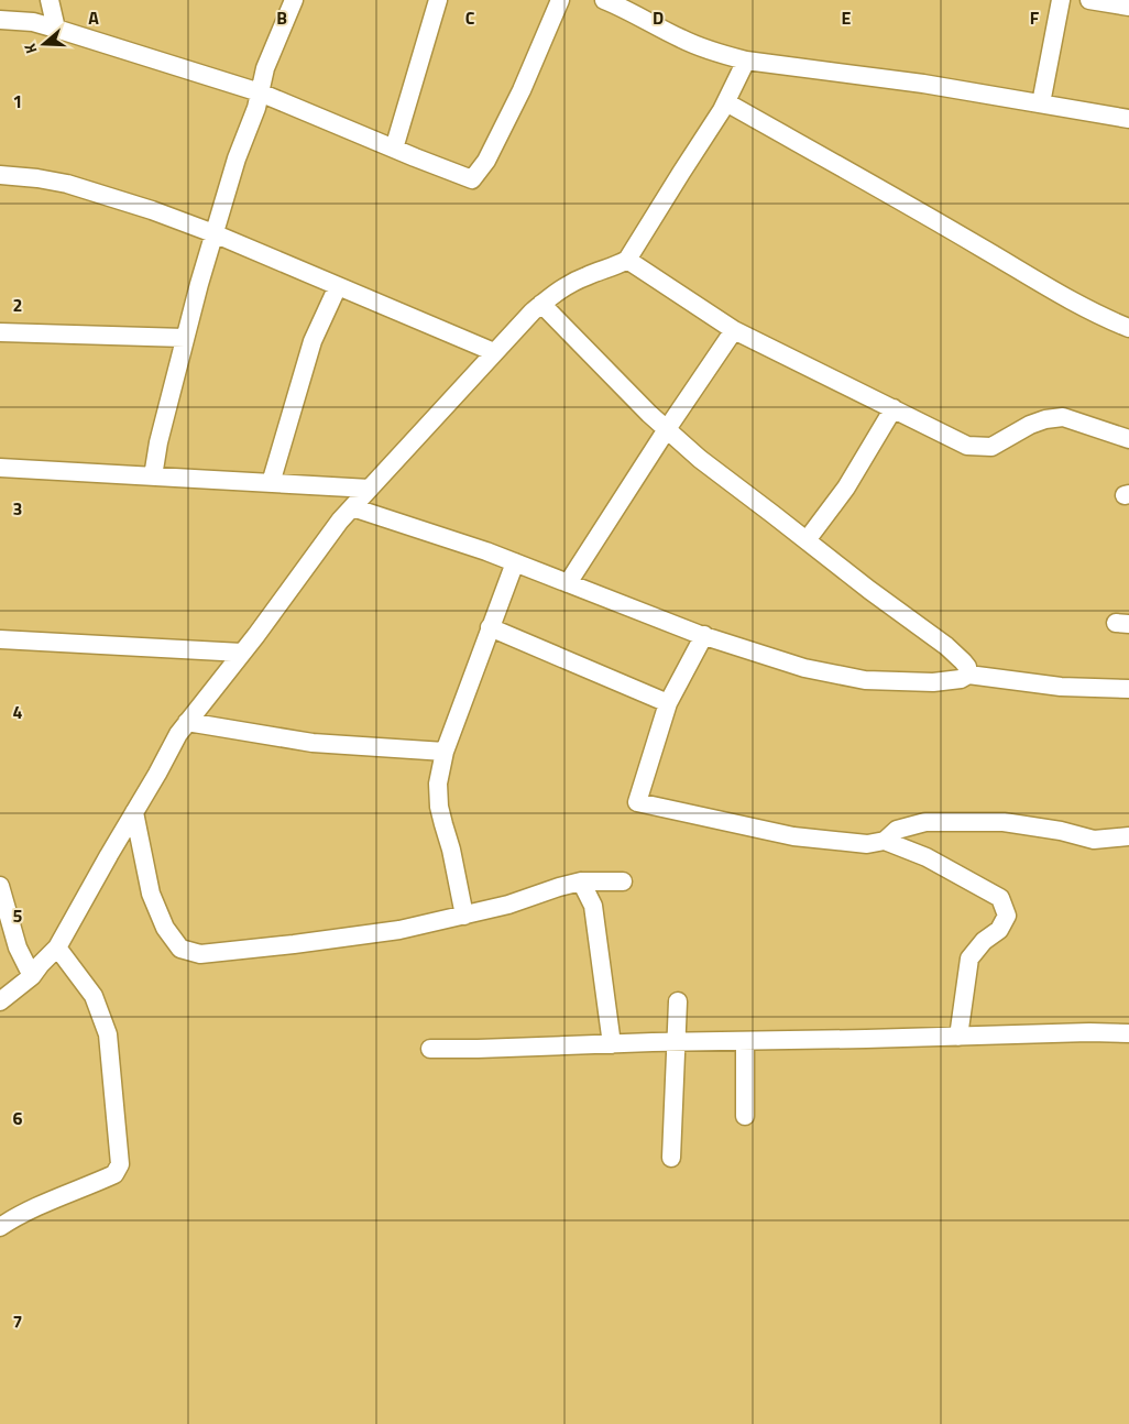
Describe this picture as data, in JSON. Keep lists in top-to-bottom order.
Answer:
{
  "north": "left",
  "grid": {
    "columns": [
      "A",
      "B",
      "C",
      "D",
      "E",
      "F"
    ],
    "rows": [
      "1",
      "2",
      "3",
      "4",
      "5",
      "6",
      "7"
    ]
  }
}
